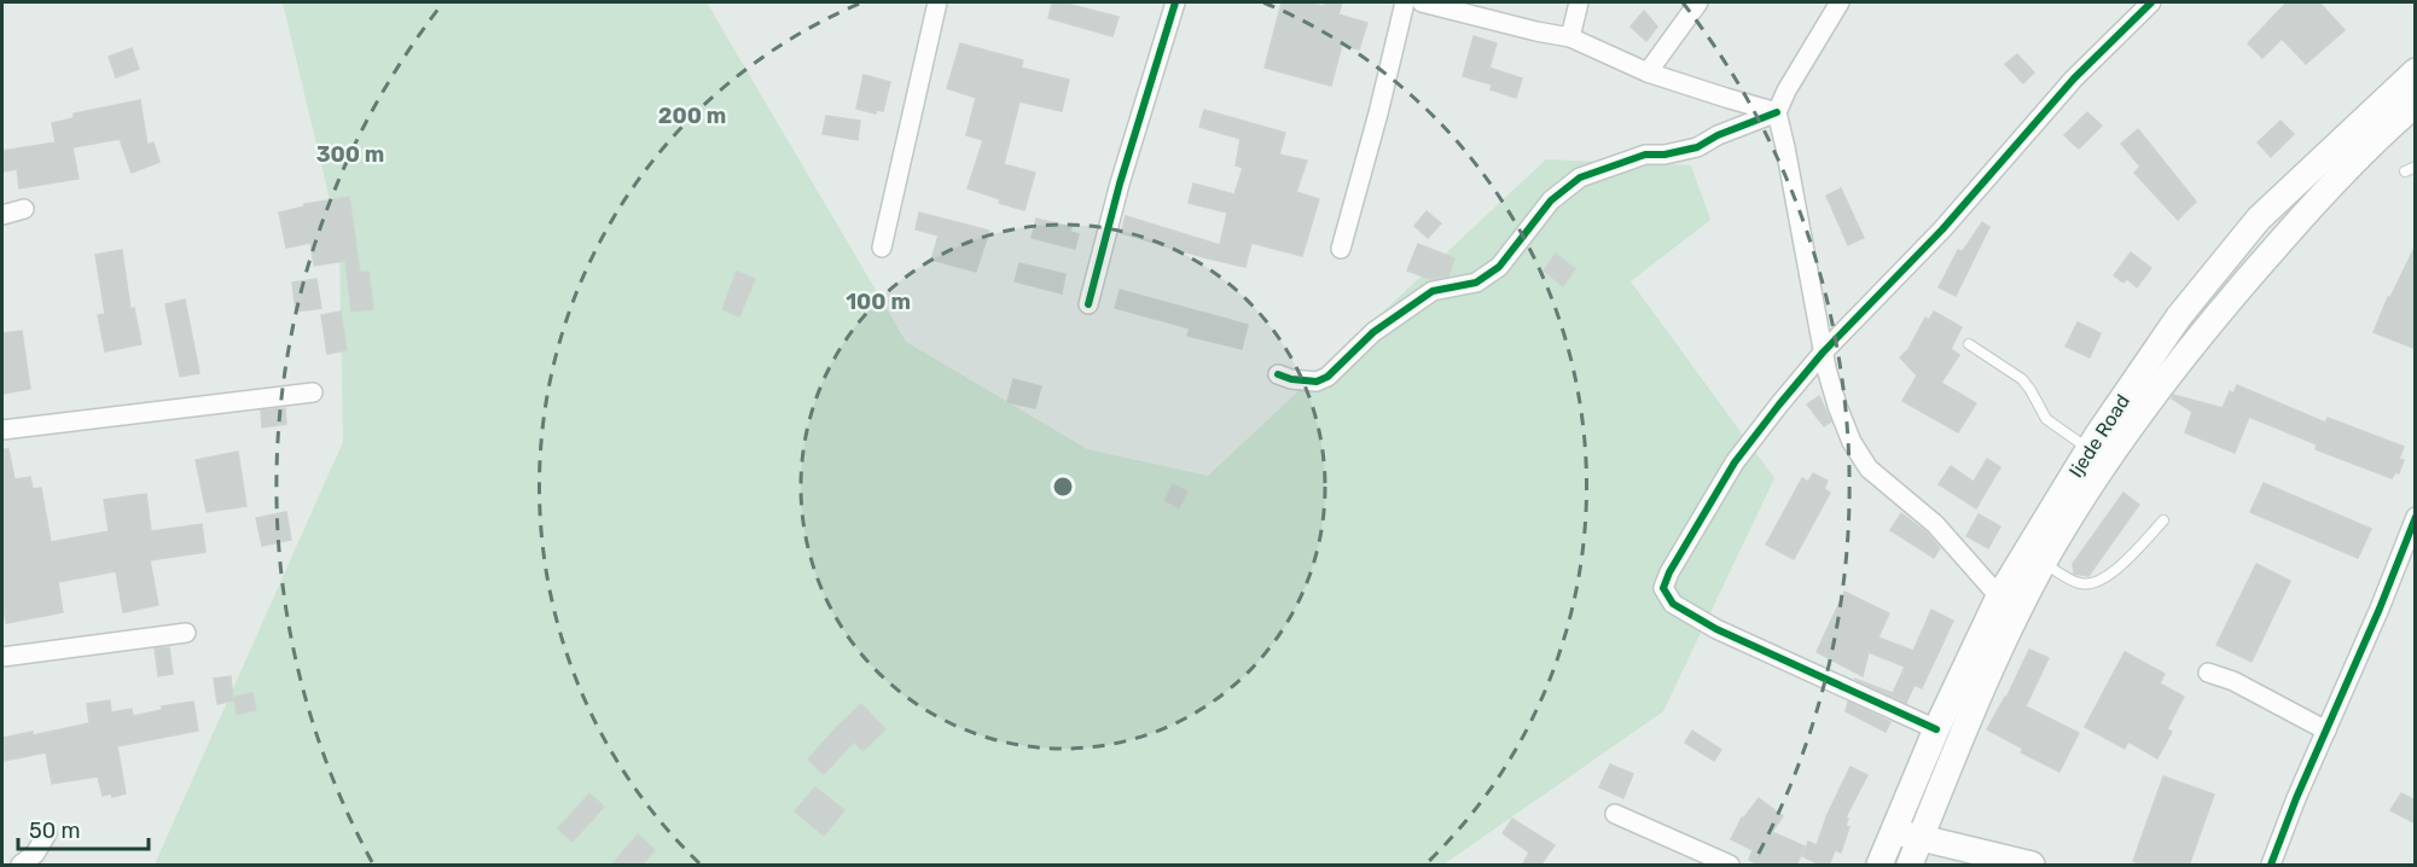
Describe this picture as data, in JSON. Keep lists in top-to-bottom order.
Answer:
{
  "streets": {
    "main road": ["Ijede Road"]
  },
  "scale_bar": "50 m",
  "rings": ["200 m", "300 m", "100 m"]
}
